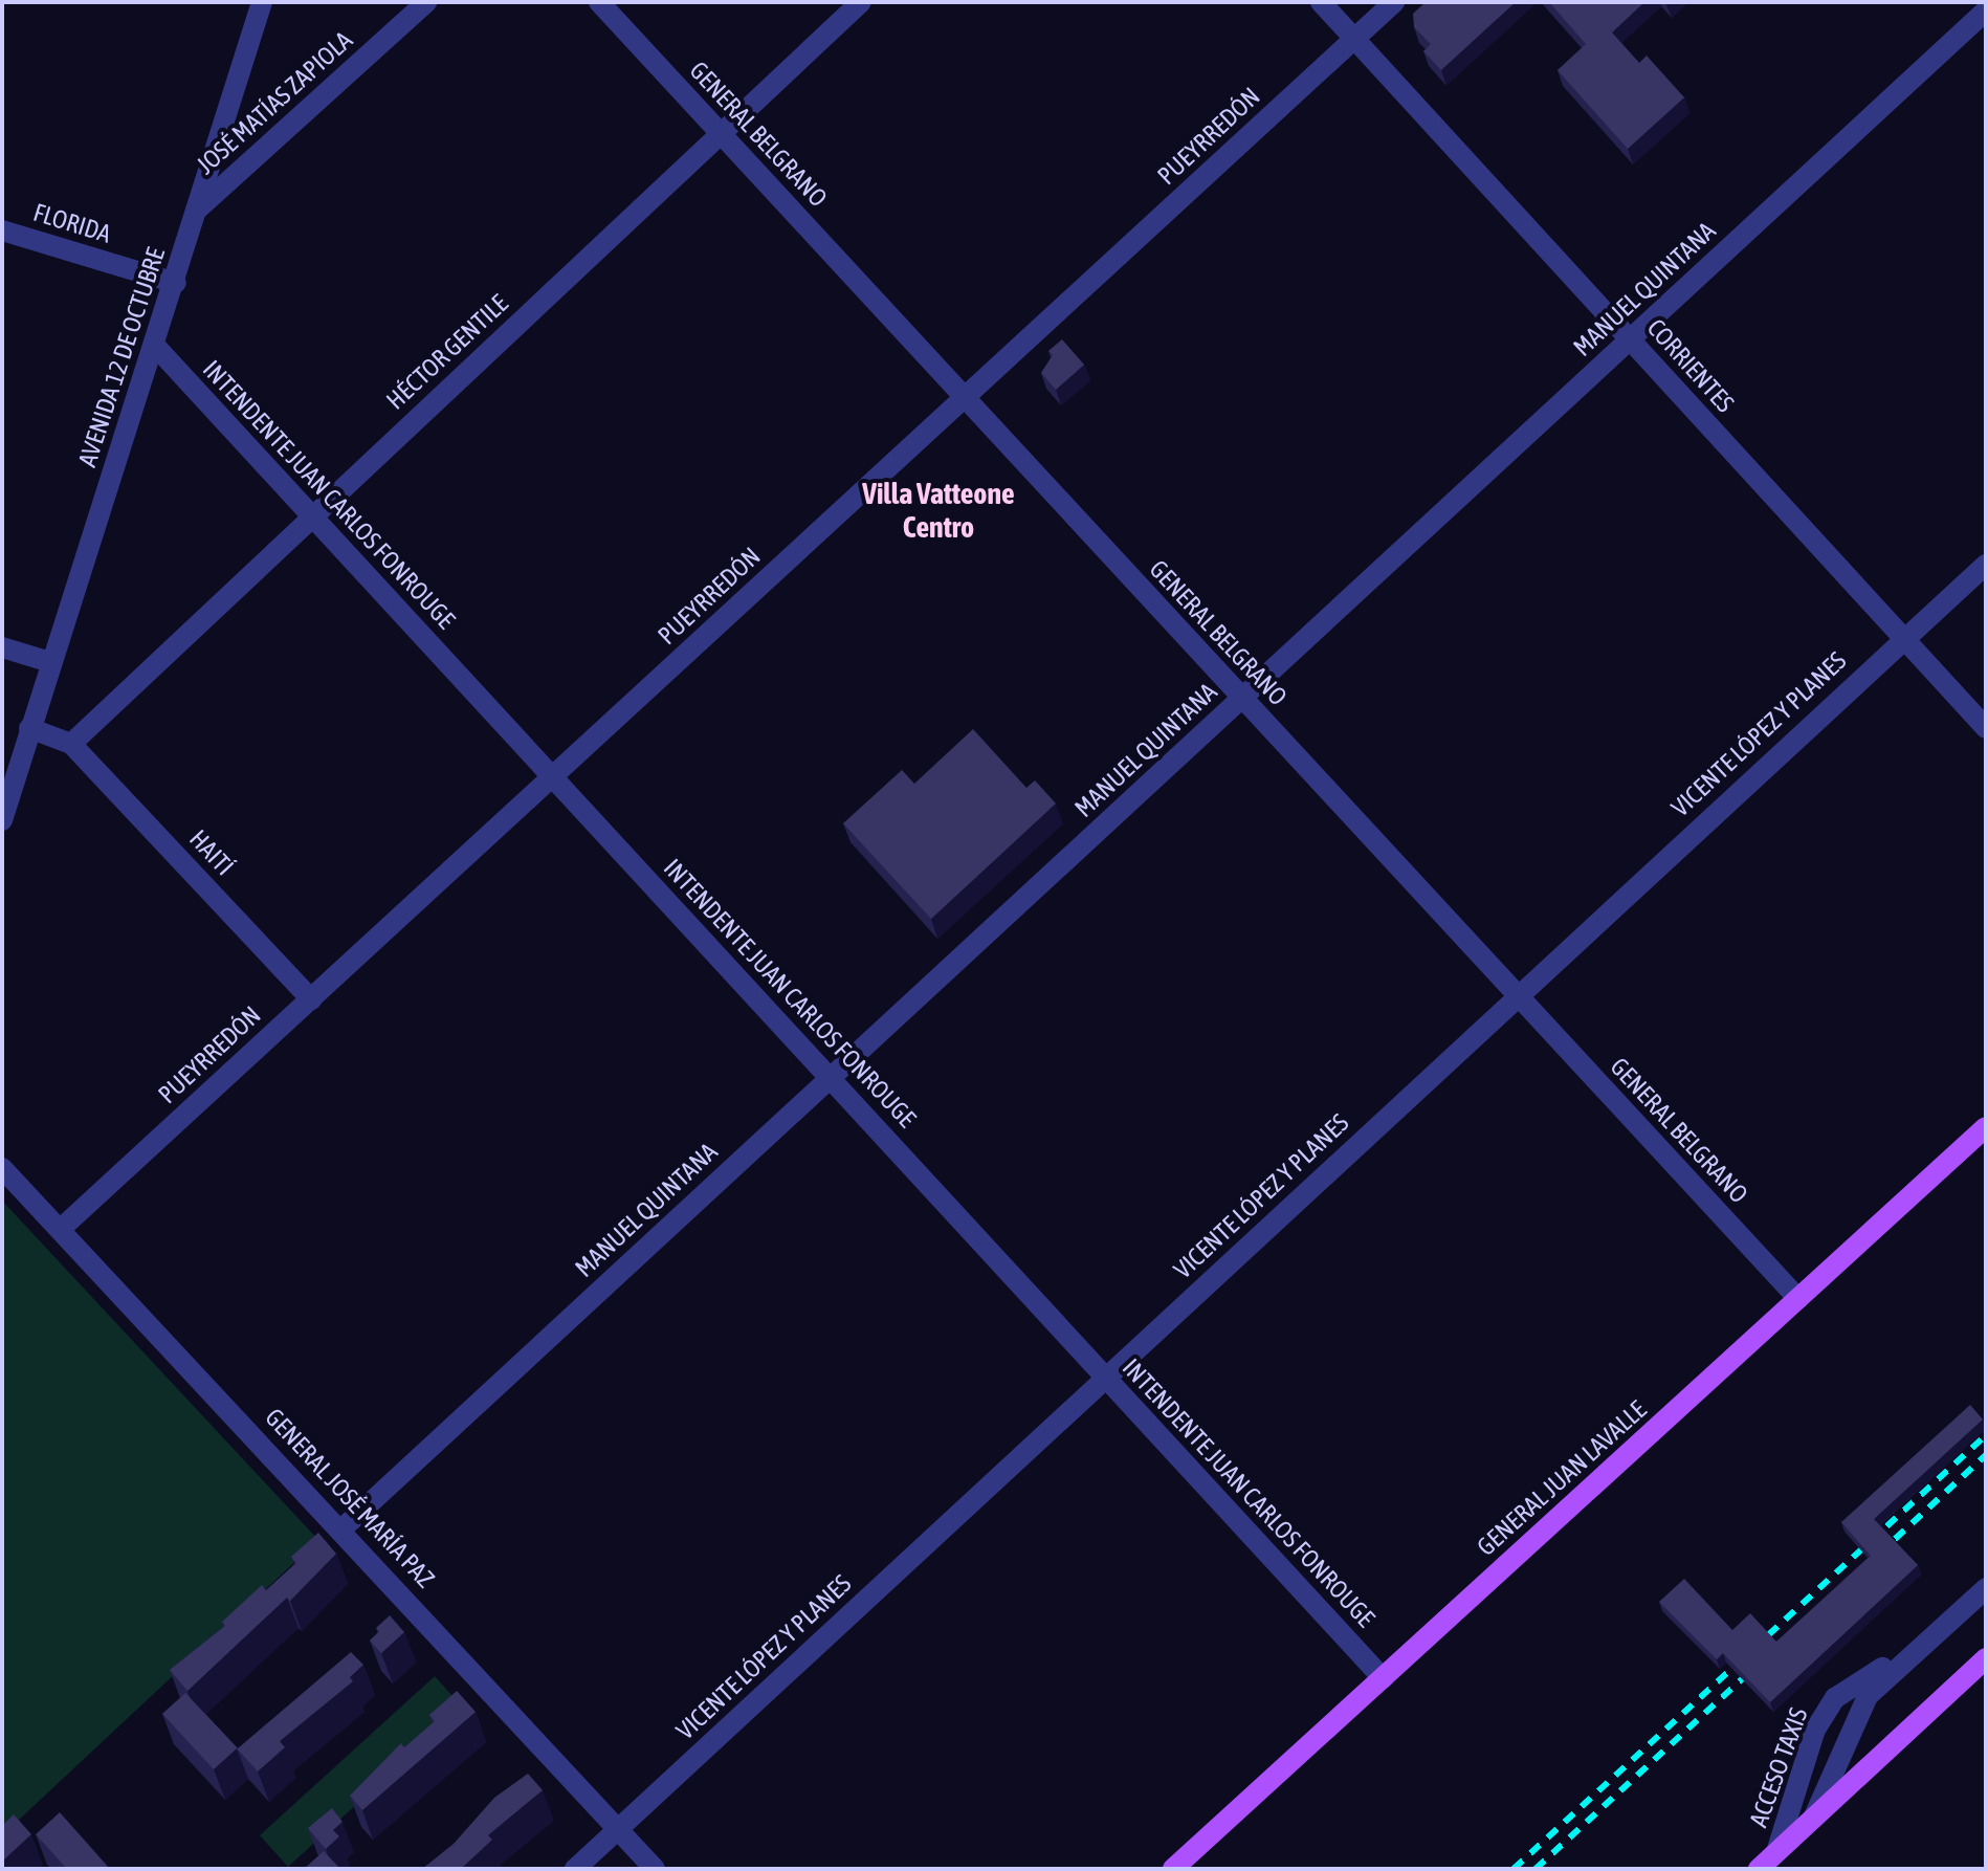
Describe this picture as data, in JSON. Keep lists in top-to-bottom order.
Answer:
{
  "streets": {
    "main road": ["GENERAL JUAN LAVALLE"],
    "street": [
      "JOSÉ MATÍAS ZAPIOLA",
      "GENERAL BELGRANO",
      "PUEYRREDÓN",
      "FLORIDA",
      "MANUEL QUINTANA",
      "HÉCTOR GENTILE",
      "AVENIDA 12 DE OCTUBRE",
      "CORRIENTES",
      "INTENDENTE JUAN CARLOS FONROUGE",
      "VICENTE LÓPEZ Y PLANES",
      "HAITÍ",
      "GENERAL JOSÉ MARÍA PAZ",
      "ACCESO TAXIS"
    ]
  },
  "crossings": [
    ["JOSÉ MATÍAS ZAPIOLA", "AVENIDA 12 DE OCTUBRE"],
    ["GENERAL BELGRANO", "PUEYRREDÓN"],
    ["GENERAL BELGRANO", "MANUEL QUINTANA"],
    ["GENERAL BELGRANO", "HÉCTOR GENTILE"],
    ["GENERAL BELGRANO", "VICENTE LÓPEZ Y PLANES"],
    ["GENERAL BELGRANO", "GENERAL JUAN LAVALLE"],
    ["PUEYRREDÓN", "CORRIENTES"],
    ["PUEYRREDÓN", "INTENDENTE JUAN CARLOS FONROUGE"],
    ["PUEYRREDÓN", "HAITÍ"],
    ["PUEYRREDÓN", "GENERAL JOSÉ MARÍA PAZ"],
    ["FLORIDA", "AVENIDA 12 DE OCTUBRE"],
    ["MANUEL QUINTANA", "CORRIENTES"],
    ["MANUEL QUINTANA", "INTENDENTE JUAN CARLOS FONROUGE"],
    ["MANUEL QUINTANA", "GENERAL JOSÉ MARÍA PAZ"],
    ["HÉCTOR GENTILE", "INTENDENTE JUAN CARLOS FONROUGE"],
    ["HÉCTOR GENTILE", "HAITÍ"],
    ["AVENIDA 12 DE OCTUBRE", "INTENDENTE JUAN CARLOS FONROUGE"],
    ["CORRIENTES", "VICENTE LÓPEZ Y PLANES"],
    ["INTENDENTE JUAN CARLOS FONROUGE", "VICENTE LÓPEZ Y PLANES"],
    ["INTENDENTE JUAN CARLOS FONROUGE", "GENERAL JUAN LAVALLE"],
    ["VICENTE LÓPEZ Y PLANES", "GENERAL JOSÉ MARÍA PAZ"]
  ],
  "districts": ["Villa Vatteone Centro"]
}
